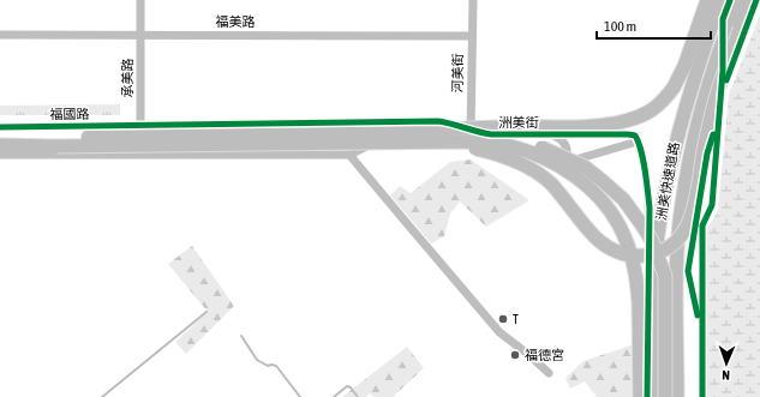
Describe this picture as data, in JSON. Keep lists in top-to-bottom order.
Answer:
{
  "streets": {
    "highway": ["洲美快速道路"],
    "street": [
      "福美路",
      "河美街",
      "承美路",
      "福國路",
      "洲美街"
    ]
  },
  "crossings": [
    ["福美路", "河美街"],
    ["福美路", "承美路"],
    ["河美街", "洲美街"],
    ["承美路", "福國路"],
    ["承美路", "洲美街"],
    ["福國路", "洲美街"]
  ],
  "places": ["T", "福德宮"],
  "scale_bar": "100 m",
  "north": "bottom"
}
